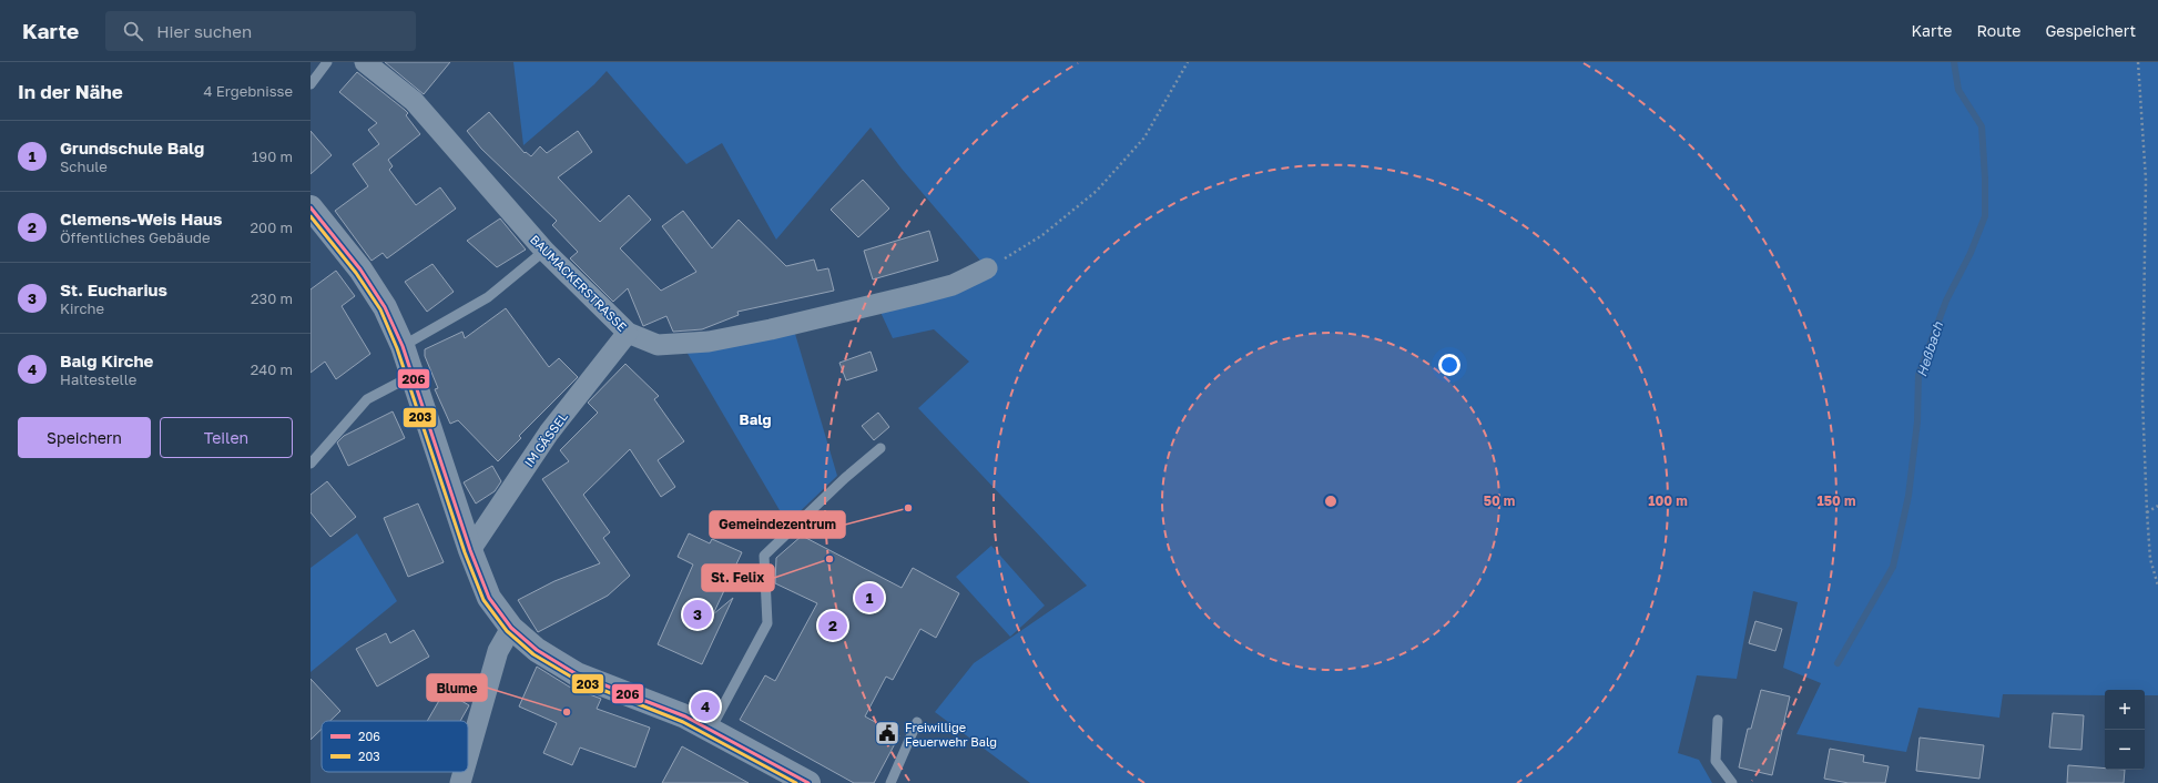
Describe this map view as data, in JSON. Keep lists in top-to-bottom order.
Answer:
{
  "streets": {
    "street": ["BAUMACKERSTRASSE", "IM GÄSSEL"]
  },
  "crossings": [
    ["BAUMACKERSTRASSE", "IM GÄSSEL"]
  ],
  "districts": ["Balg"],
  "water": ["Heßbach"],
  "places": {
    "other": ["Gemeindezentrum", "St. Felix", "Blume"],
    "public building": ["Freiwillige Feuerwehr Balg"]
  },
  "lines": ["transit line 206", "transit line 203"],
  "legend": ["206", "203"],
  "page": {
    "header": "Karte",
    "search": "Hier suchen",
    "nav": ["Karte", "Route", "Gespeichert"],
    "heading": ["In der Nähe", "4 Ergebnisse"],
    "list": [
      {
        "mark": "1",
        "name": "Grundschule Balg",
        "note": "Schule",
        "value": "190 m"
      },
      {
        "mark": "2",
        "name": "Clemens-Weis Haus",
        "note": "Öffentliches Gebäude",
        "value": "200 m"
      },
      {
        "mark": "3",
        "name": "St. Eucharius",
        "note": "Kirche",
        "value": "230 m"
      },
      {
        "mark": "4",
        "name": "Balg Kirche",
        "note": "Haltestelle",
        "value": "240 m"
      }
    ],
    "buttons": ["Speichern", "Teilen"],
    "pins": [
      "1",
      "3",
      "2",
      "4"
    ],
    "map_buttons": ["+", "−"]
  },
  "rings": ["50 m", "100 m", "150 m"]
}
